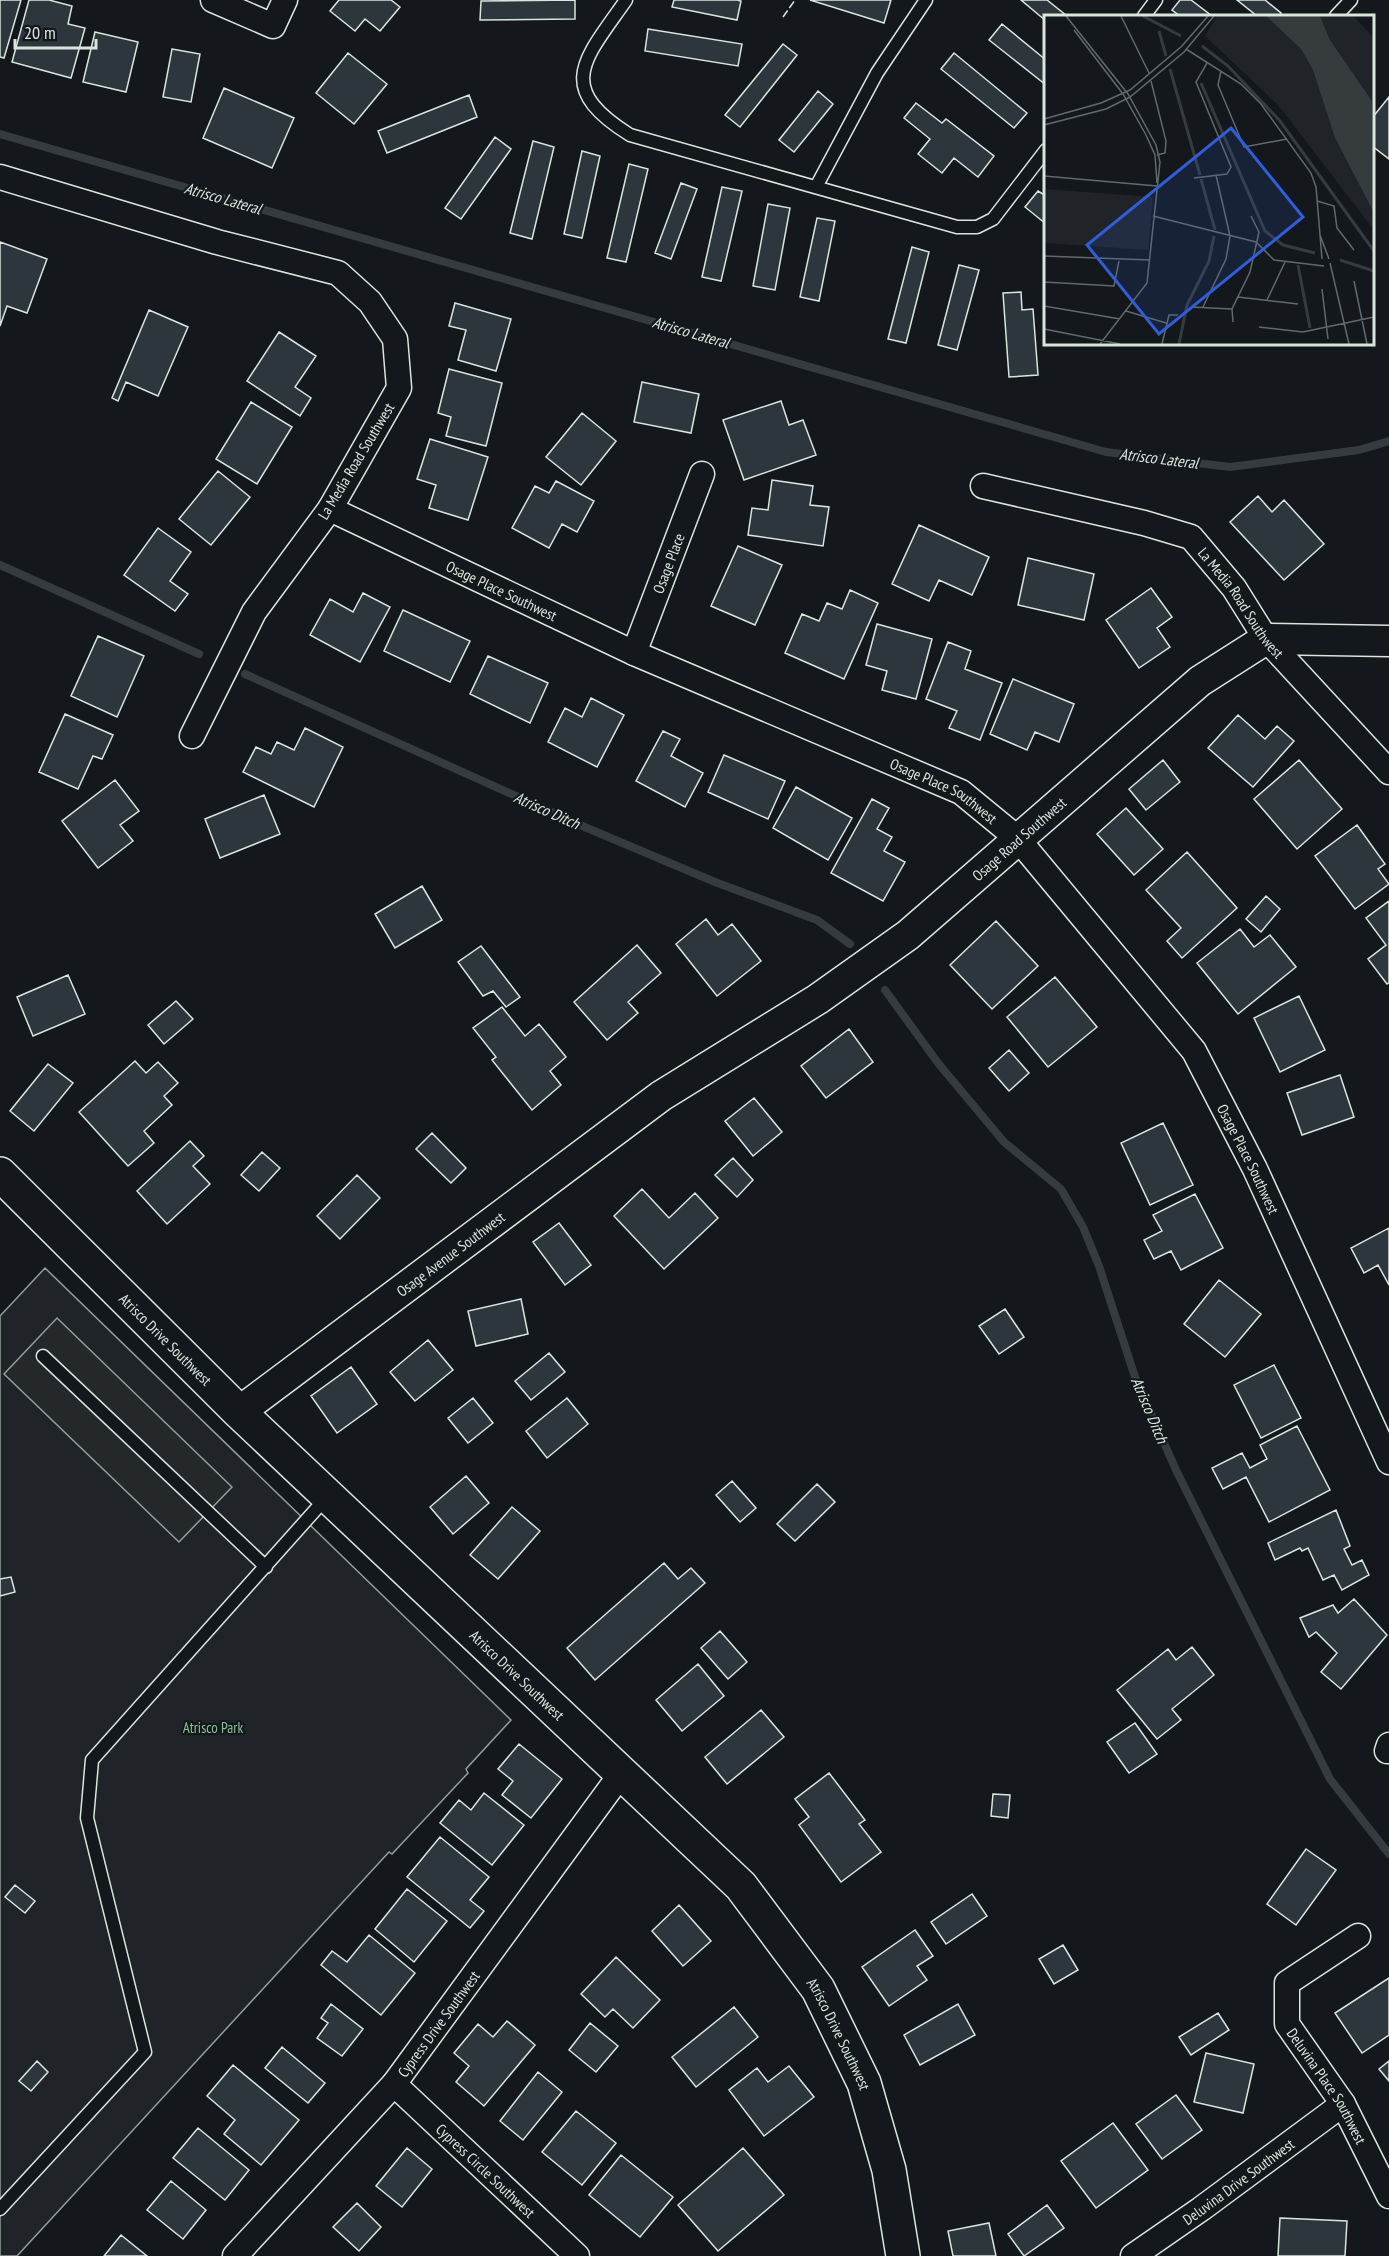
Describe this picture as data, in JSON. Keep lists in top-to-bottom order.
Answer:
{
  "streets": {
    "main road": ["Atrisco Drive Southwest"],
    "street": [
      "La Media Road Southwest",
      "Osage Place",
      "Osage Place Southwest",
      "Osage Road Southwest",
      "Osage Avenue Southwest",
      "Cypress Drive Southwest",
      "Deluvina Place Southwest",
      "Cypress Circle Southwest",
      "Deluvina Drive Southwest"
    ]
  },
  "crossings": [
    ["La Media Road Southwest", "Osage Place Southwest"],
    ["La Media Road Southwest", "Osage Road Southwest"],
    ["Osage Place", "Osage Place Southwest"],
    ["Osage Place Southwest", "Osage Road Southwest"],
    ["Osage Road Southwest", "Osage Avenue Southwest"],
    ["Osage Avenue Southwest", "Atrisco Drive Southwest"],
    ["Atrisco Drive Southwest", "Cypress Drive Southwest"],
    ["Cypress Drive Southwest", "Cypress Circle Southwest"],
    ["Deluvina Place Southwest", "Deluvina Drive Southwest"]
  ],
  "water": ["Atrisco Lateral", "Atrisco Ditch"],
  "parks": ["Atrisco Park"],
  "scale_bar": "20 m"
}
